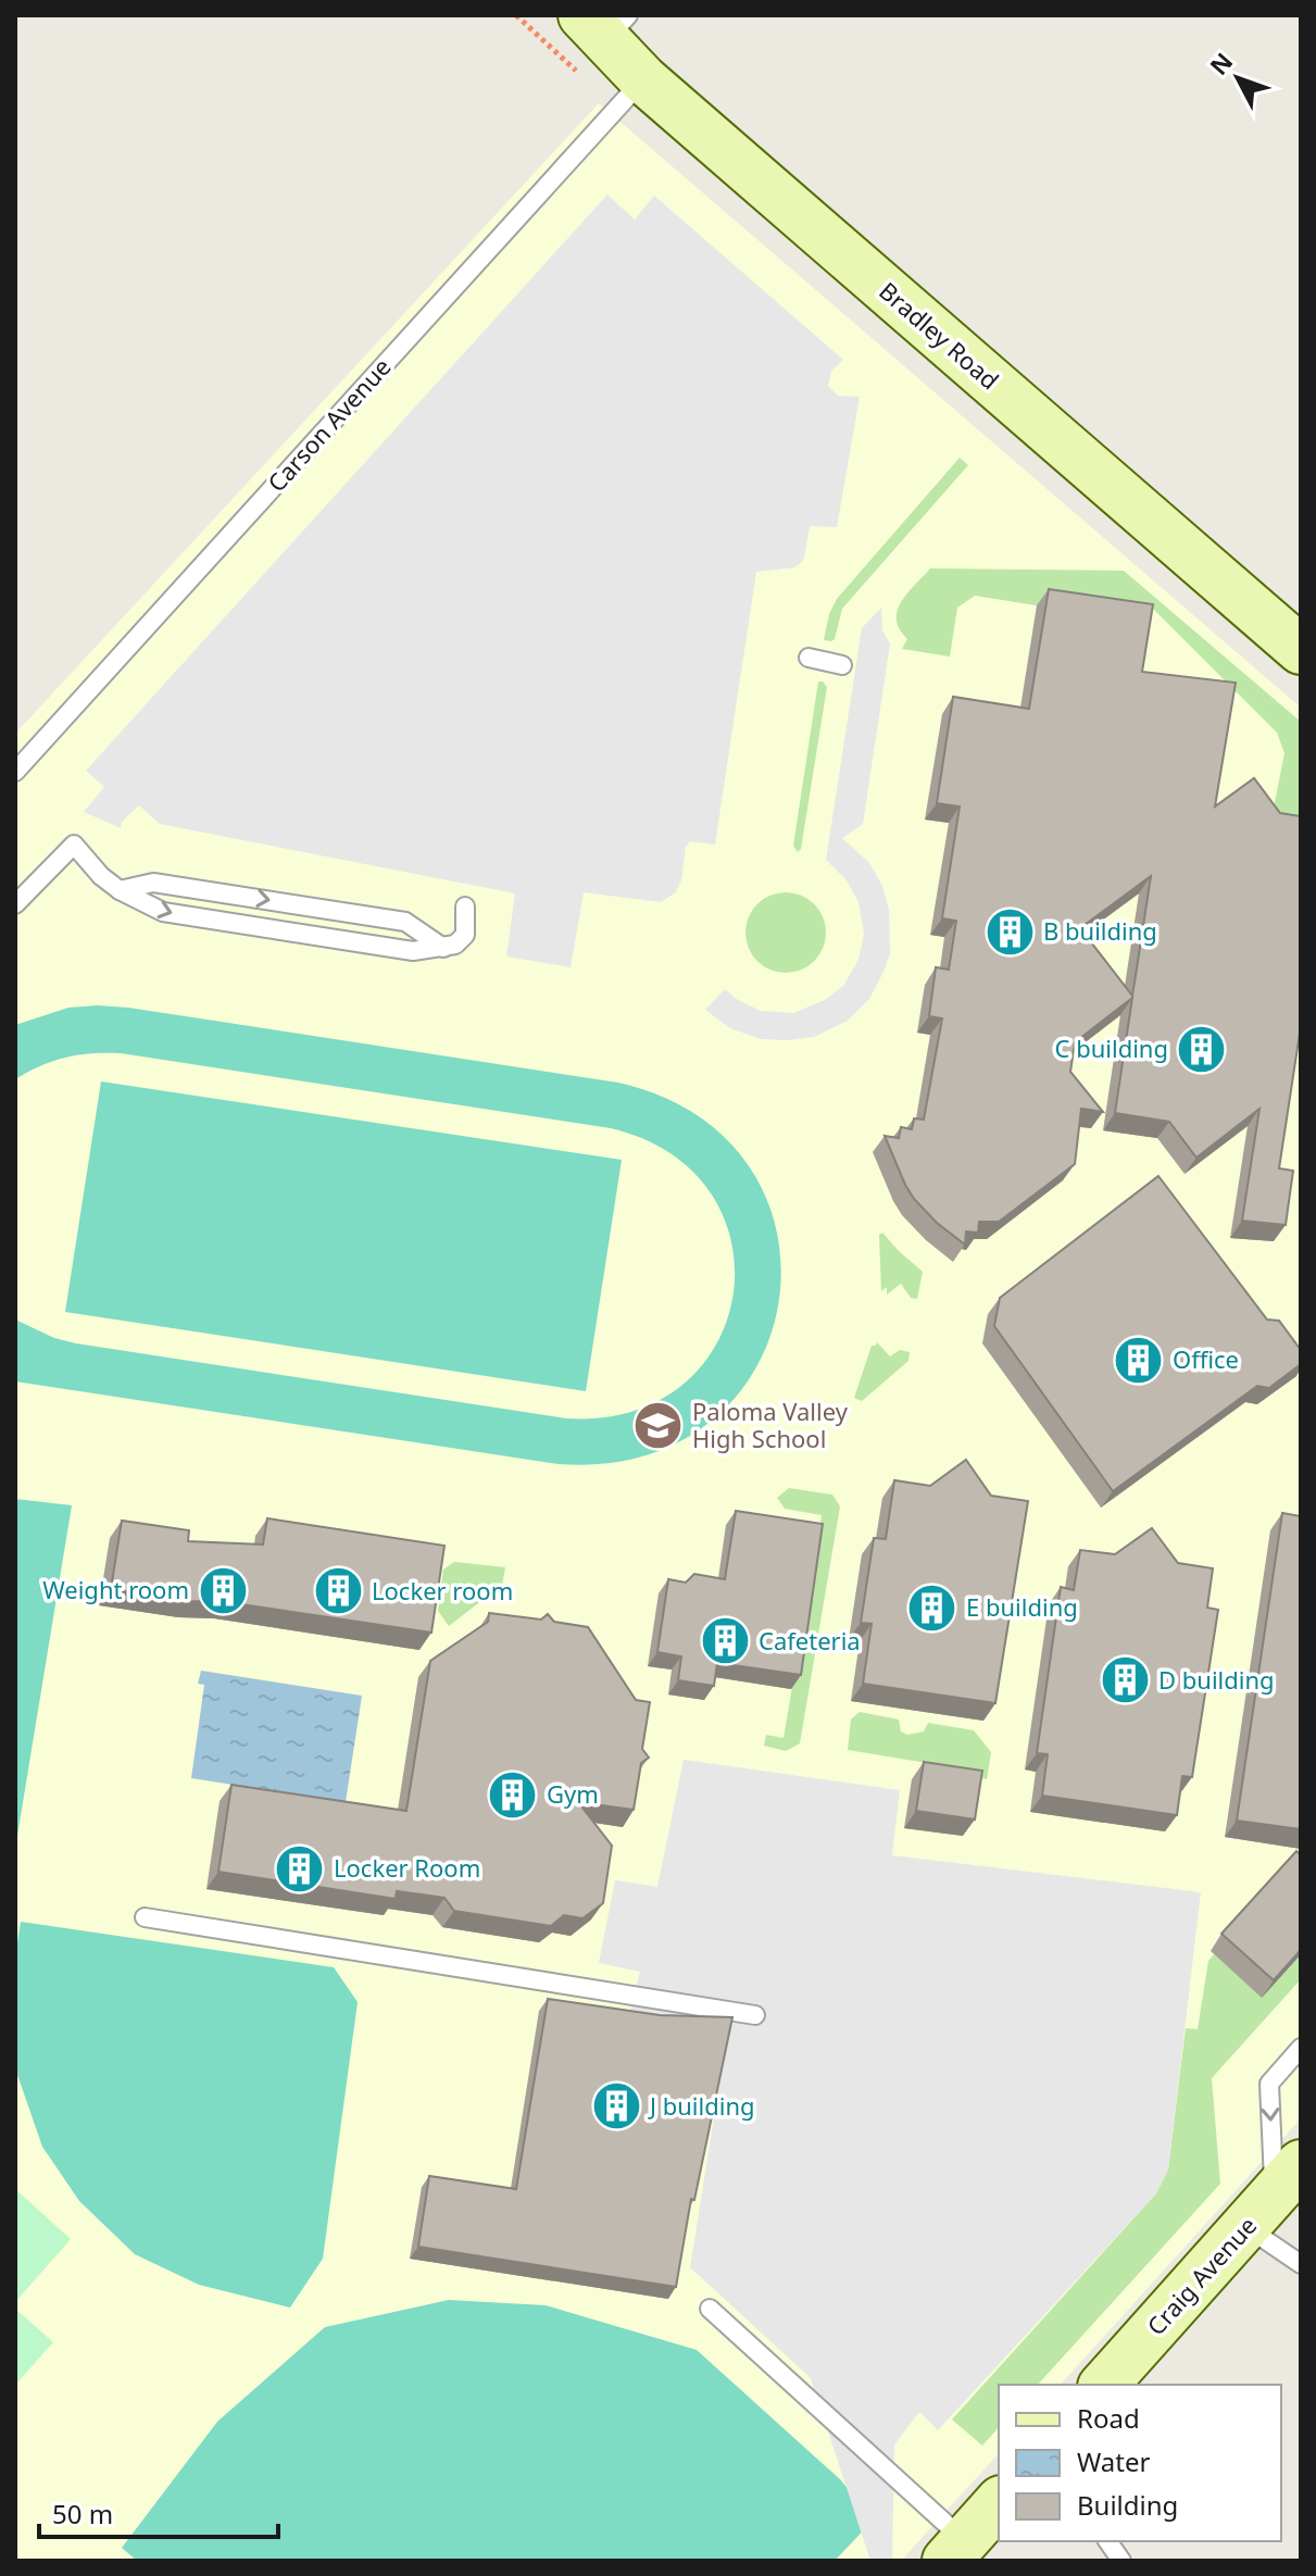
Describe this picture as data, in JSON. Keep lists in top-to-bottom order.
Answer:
{
  "streets": {
    "street": ["Bradley Road", "Craig Avenue"],
    "lane": ["Carson Avenue"]
  },
  "crossings": [
    ["Bradley Road", "Carson Avenue"]
  ],
  "places": {
    "building": [
      "B building",
      "C building",
      "Office",
      "Weight room",
      "Locker room",
      "E building",
      "Cafeteria",
      "D building",
      "Gym",
      "Locker Room",
      "J building"
    ],
    "school or university": ["Paloma Valley High School"]
  },
  "legend": ["Road", "Water", "Building"],
  "scale_bar": "50 m",
  "north": "top left"
}
